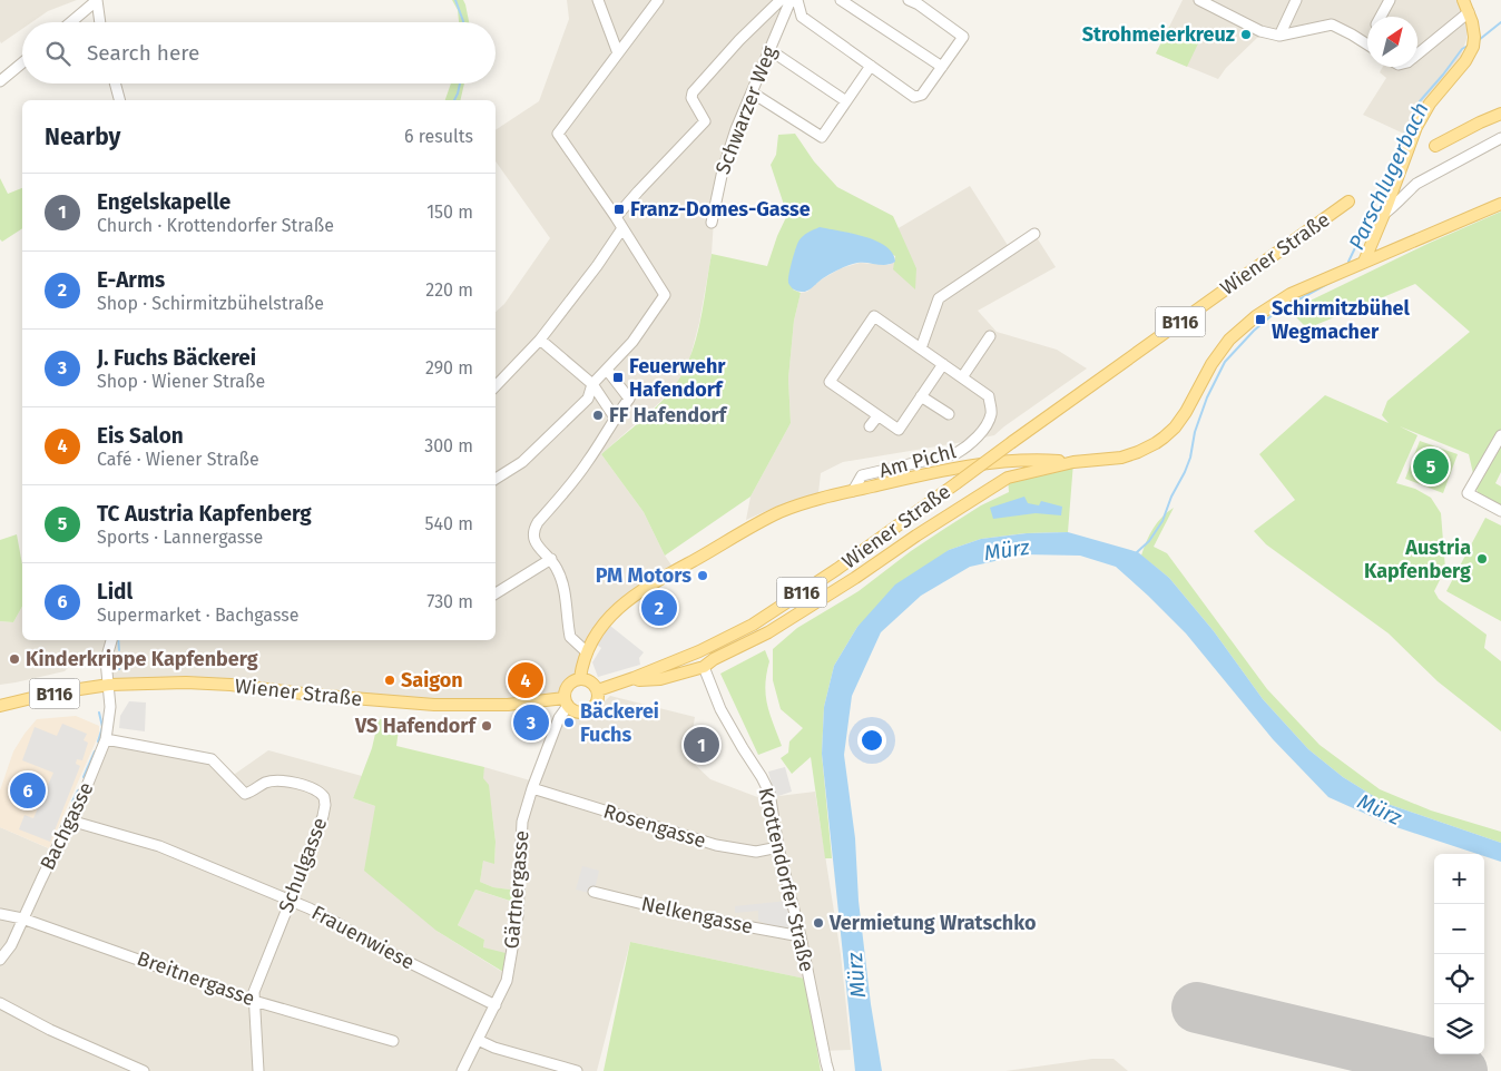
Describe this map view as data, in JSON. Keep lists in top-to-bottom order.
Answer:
{
  "streets": {
    "main road": ["Wiener Straße", "B116"],
    "street": [
      "Schwarzer Weg",
      "Am Pichl",
      "Bachgasse",
      "Rosengasse",
      "Schulgasse",
      "Krottendorfer Straße",
      "Gärtnergasse",
      "Nelkengasse",
      "Frauenwiese",
      "Breitnergasse"
    ]
  },
  "crossings": [
    ["Wiener Straße", "B116"],
    ["Wiener Straße", "Bachgasse"],
    ["Wiener Straße", "Gärtnergasse"],
    ["B116", "Gärtnergasse"],
    ["Bachgasse", "Schulgasse"],
    ["Bachgasse", "Frauenwiese"],
    ["Bachgasse", "Breitnergasse"],
    ["Rosengasse", "Krottendorfer Straße"],
    ["Rosengasse", "Gärtnergasse"],
    ["Schulgasse", "Frauenwiese"],
    ["Schulgasse", "Breitnergasse"],
    ["Krottendorfer Straße", "Nelkengasse"],
    ["Gärtnergasse", "Frauenwiese"]
  ],
  "water": ["Parschlugerbach", "Mürz"],
  "places": {
    "other": [
      "Strohmeierkreuz",
      "FF Hafendorf",
      "Austria Kapfenberg",
      "PM Motors",
      "Kinderkrippe Kapfenberg",
      "Saigon",
      "Bäckerei Fuchs",
      "VS Hafendorf",
      "Vermietung Wratschko"
    ],
    "transit": ["Franz-Domes-Gasse", "Schirmitzbühel Wegmacher", "Feuerwehr Hafendorf"]
  },
  "north": "top right",
  "page": {
    "search": "Search here",
    "heading": ["Nearby", "6 results"],
    "list": [
      {
        "mark": "1",
        "name": "Engelskapelle",
        "note": "Church · Krottendorfer Straße",
        "value": "150 m"
      },
      {
        "mark": "2",
        "name": "E-Arms",
        "note": "Shop · Schirmitzbühelstraße",
        "value": "220 m"
      },
      {
        "mark": "3",
        "name": "J. Fuchs Bäckerei",
        "note": "Shop · Wiener Straße",
        "value": "290 m"
      },
      {
        "mark": "4",
        "name": "Eis Salon",
        "note": "Café · Wiener Straße",
        "value": "300 m"
      },
      {
        "mark": "5",
        "name": "TC Austria Kapfenberg",
        "note": "Sports · Lannergasse",
        "value": "540 m"
      },
      {
        "mark": "6",
        "name": "Lidl",
        "note": "Supermarket · Bachgasse",
        "value": "730 m"
      }
    ],
    "pins": [
      "5",
      "2",
      "4",
      "3",
      "1",
      "6"
    ],
    "map_buttons": ["+", "−"]
  }
}
